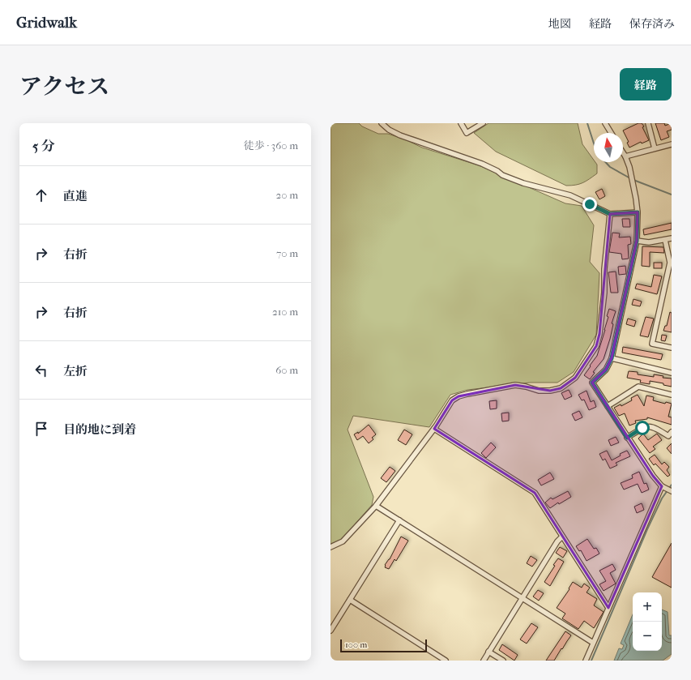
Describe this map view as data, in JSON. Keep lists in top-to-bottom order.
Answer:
{
  "scale_bar": "100 m",
  "north": "top",
  "page": {
    "header": "Gridwalk",
    "nav": ["地図", "経路", "保存済み"],
    "title": "アクセス",
    "buttons": "経路",
    "heading": ["5 分", "徒歩 · 360 m"],
    "list": [
      ["直進", "20 m"],
      ["右折", "70 m"],
      ["右折", "210 m"],
      ["左折", "60 m"],
      "目的地に到着"
    ],
    "map_buttons": ["+", "−"],
    "scale": "100 m"
  }
}
